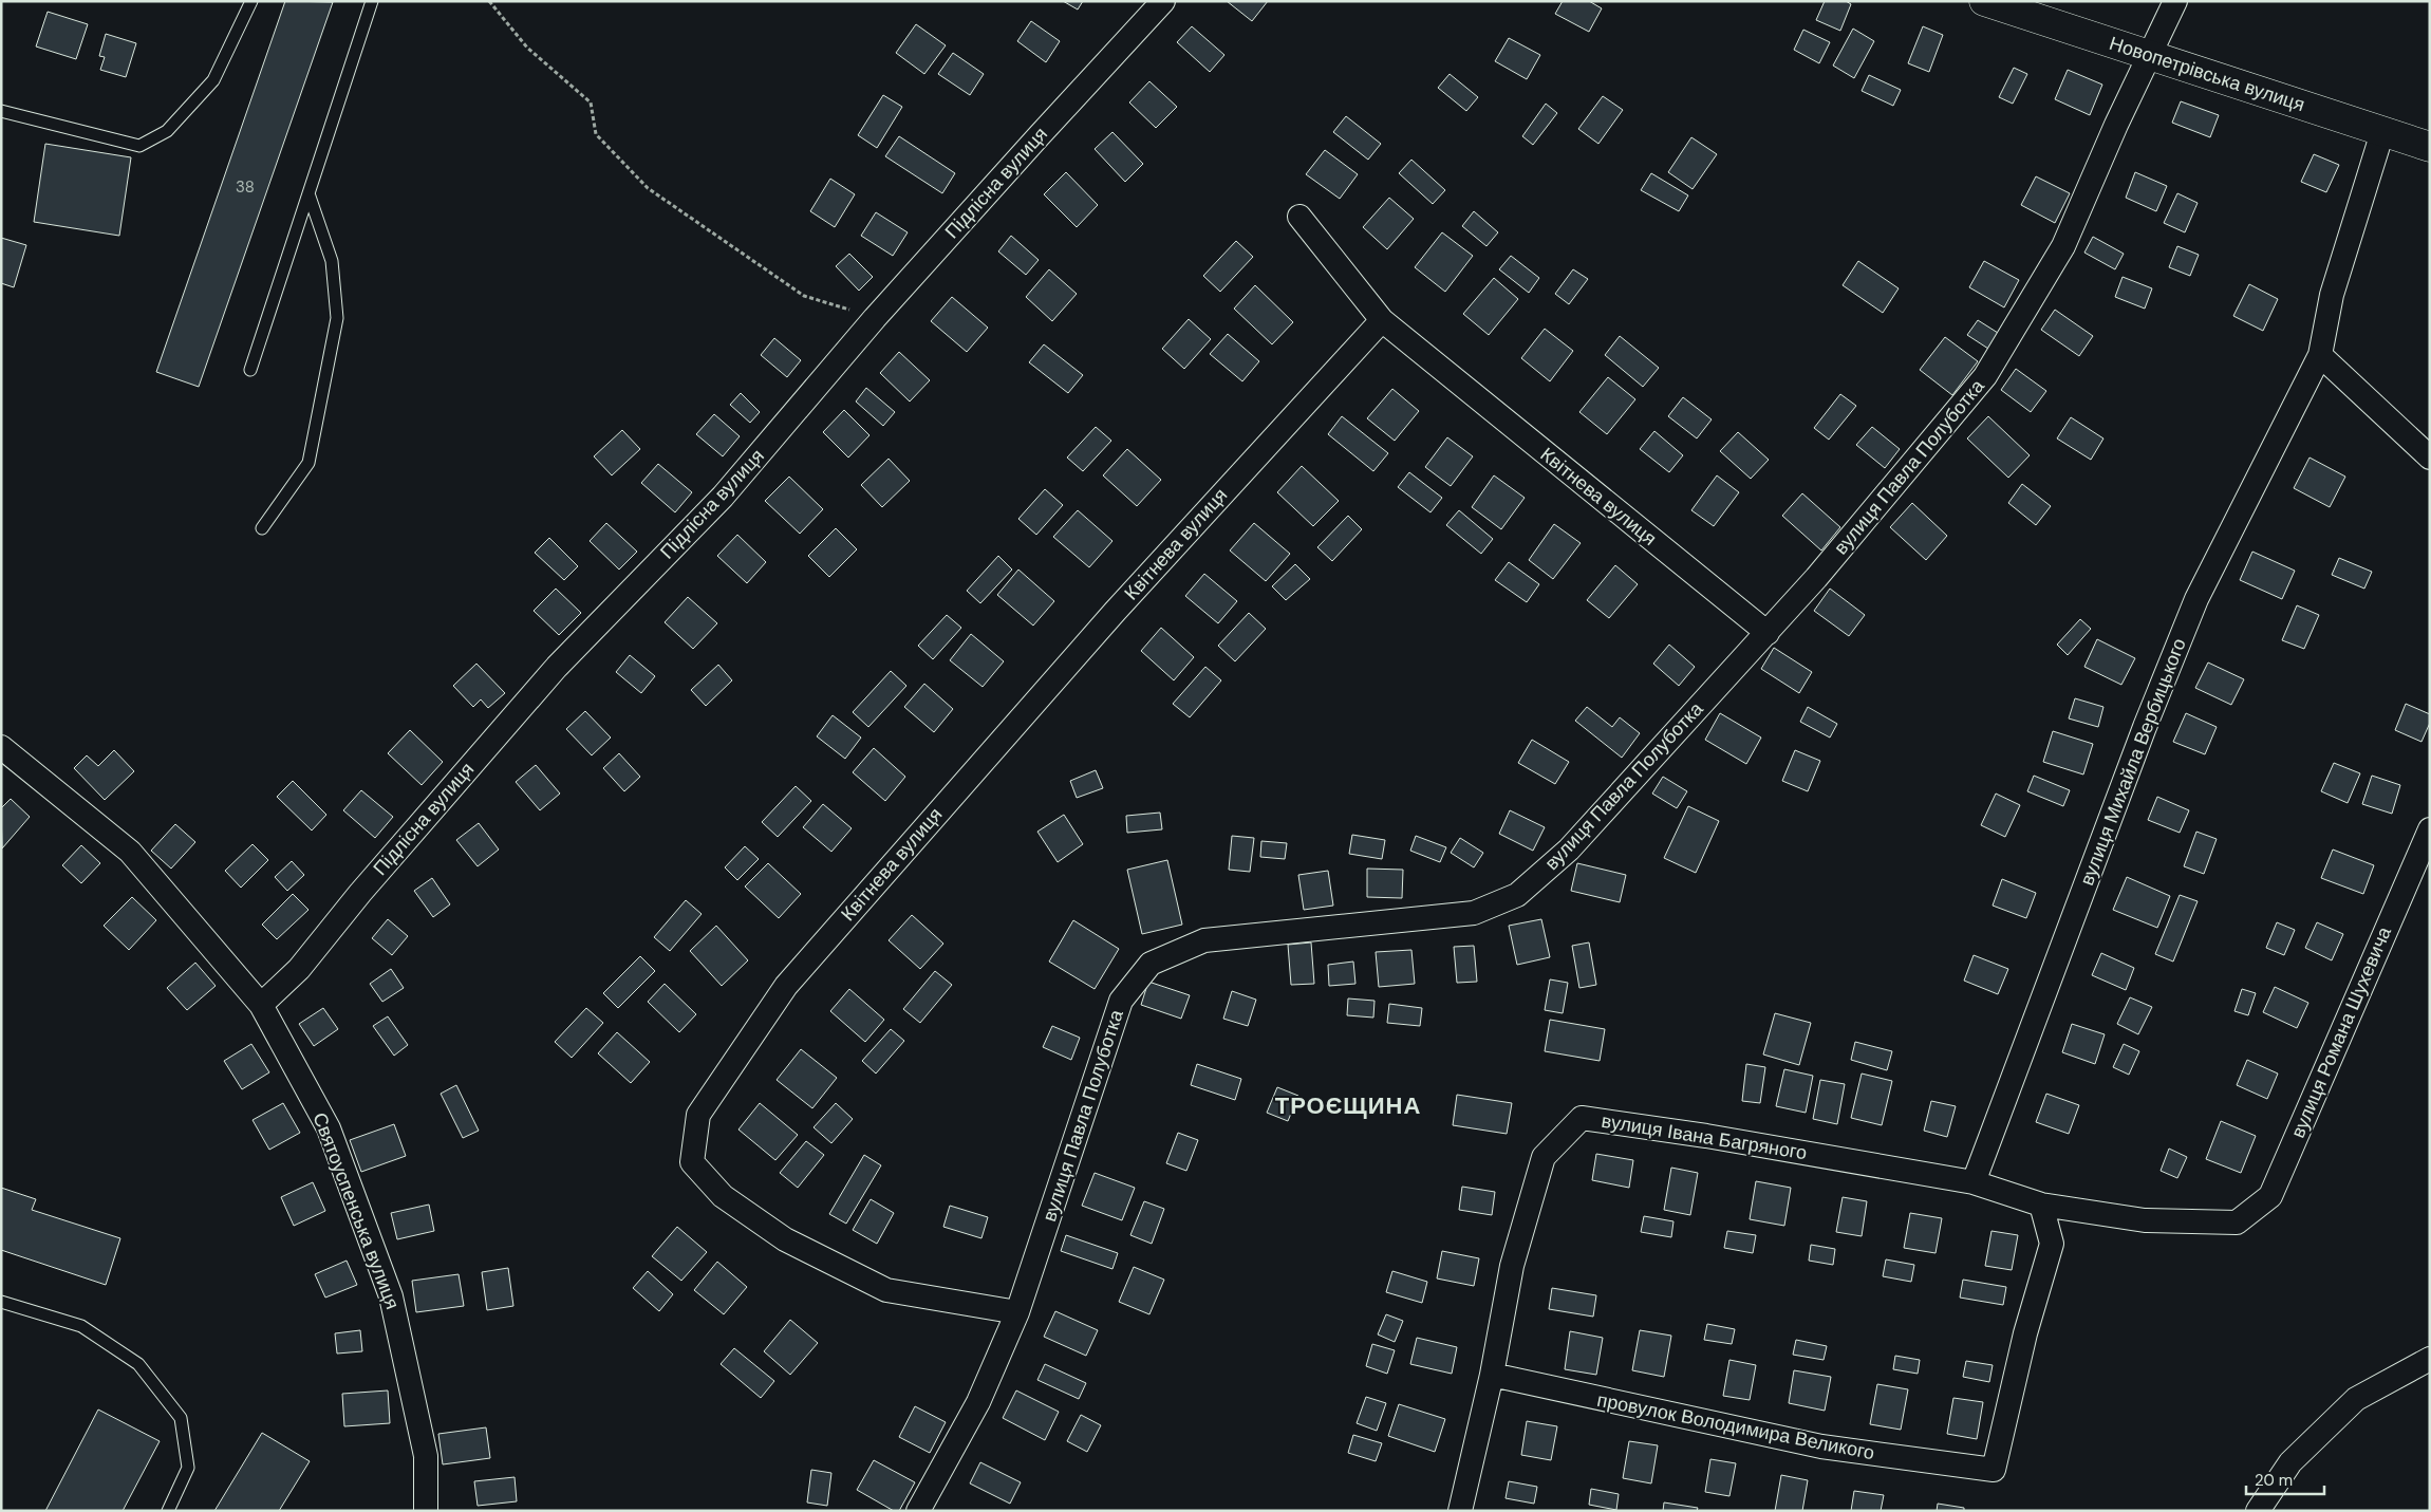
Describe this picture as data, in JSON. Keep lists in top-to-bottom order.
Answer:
{
  "streets": {
    "street": [
      "Новопетрівська вулиця",
      "Підлісна вулиця",
      "вулиця Павла Полуботка",
      "Квітнева вулиця",
      "вулиця Михайла Вербицького",
      "вулиця Романа Шухевича",
      "вулиця Івана Багряного",
      "Святоуспенська вулиця",
      "провулок Володимира Великого"
    ]
  },
  "crossings": [
    ["Новопетрівська вулиця", "вулиця Павла Полуботка"],
    ["Підлісна вулиця", "Святоуспенська вулиця"],
    ["вулиця Павла Полуботка", "Квітнева вулиця"],
    ["вулиця Михайла Вербицького", "вулиця Івана Багряного"],
    ["вулиця Романа Шухевича", "вулиця Івана Багряного"],
    ["вулиця Івана Багряного", "провулок Володимира Великого"]
  ],
  "districts": ["ТРОЄЩИНА"],
  "house_numbers": ["38"],
  "scale_bar": "20 m"
}
